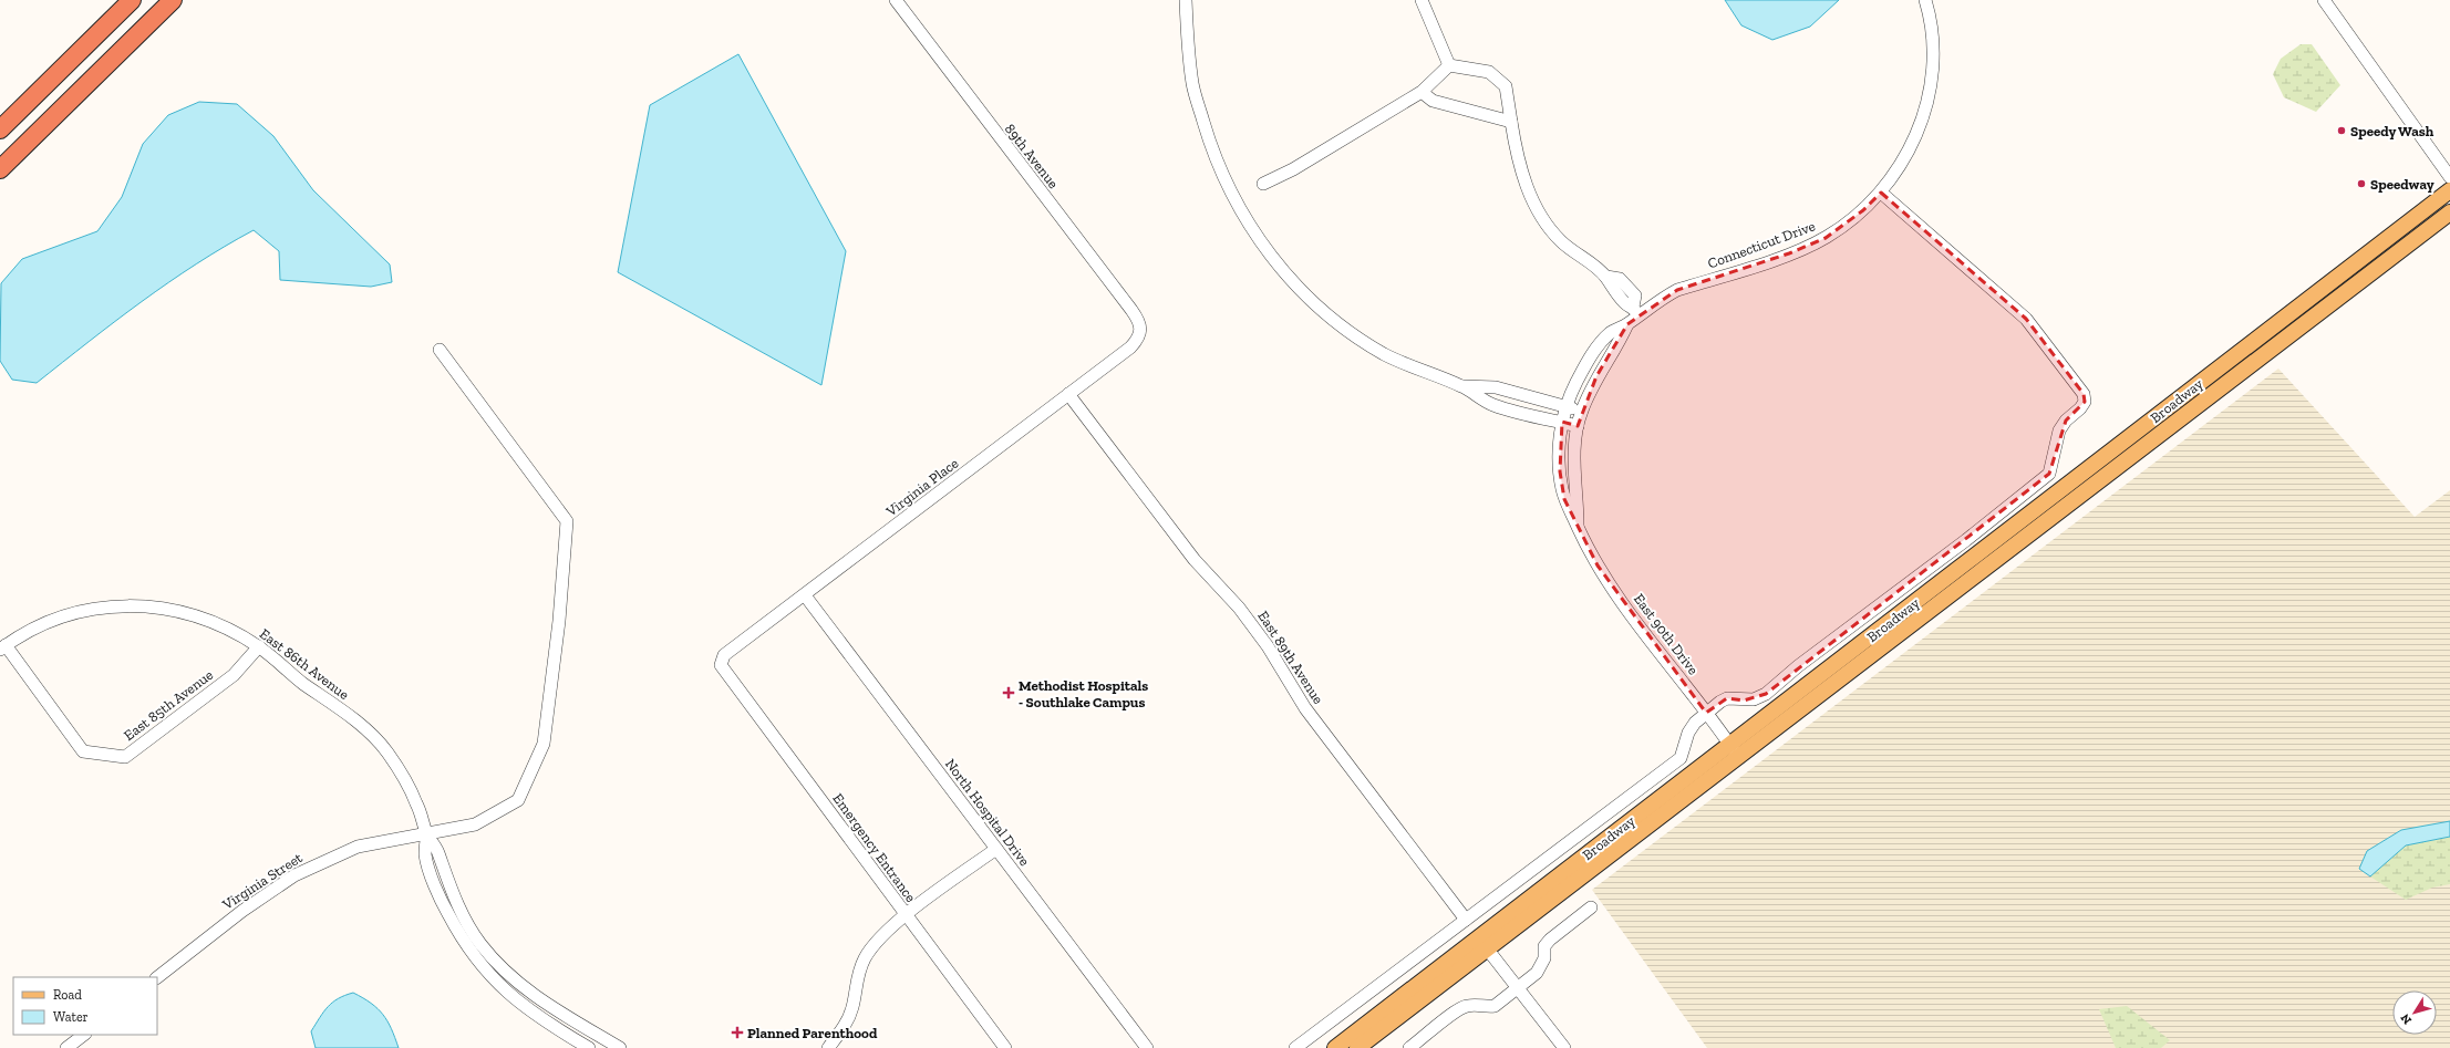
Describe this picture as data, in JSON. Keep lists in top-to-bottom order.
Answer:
{
  "streets": {
    "main road": ["Broadway"],
    "street": [
      "89th Avenue",
      "Connecticut Drive",
      "Virginia Place",
      "East 90th Drive",
      "East 89th Avenue",
      "East 86th Avenue",
      "East 85th Avenue",
      "North Hospital Drive",
      "Emergency Entrance",
      "Virginia Street"
    ]
  },
  "crossings": [
    ["89th Avenue", "Virginia Place"],
    ["Connecticut Drive", "East 90th Drive"],
    ["Broadway", "East 90th Drive"],
    ["Virginia Place", "East 89th Avenue"],
    ["Virginia Place", "North Hospital Drive"],
    ["Virginia Place", "Emergency Entrance"],
    ["East 86th Avenue", "East 85th Avenue"],
    ["East 86th Avenue", "Virginia Street"]
  ],
  "places": {
    "other": ["Speedy Wash", "Speedway"],
    "health": ["Methodist Hospitals - Southlake Campus", "Planned Parenthood"]
  },
  "legend": ["Road", "Water"],
  "north": "bottom left"
}
